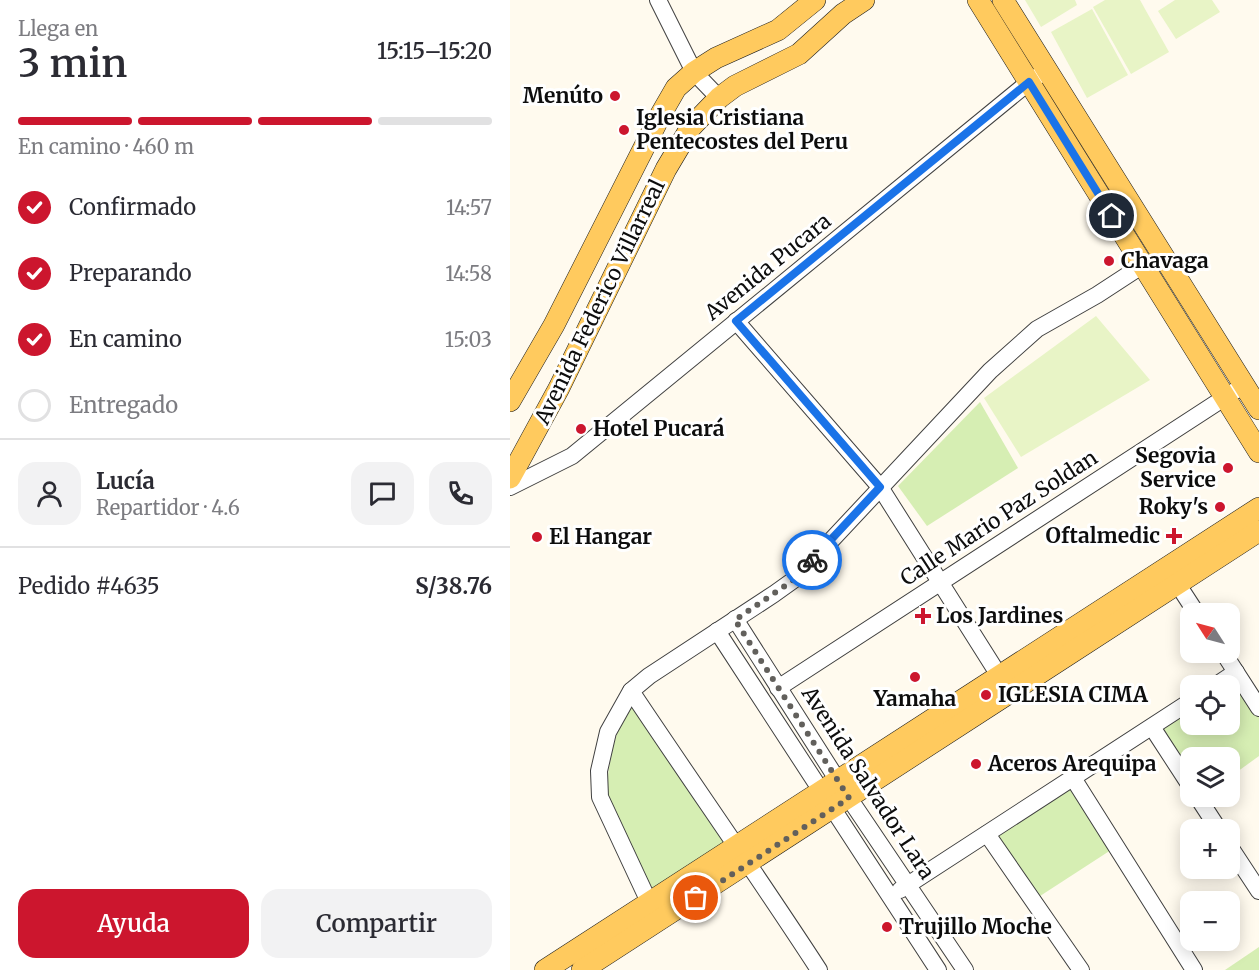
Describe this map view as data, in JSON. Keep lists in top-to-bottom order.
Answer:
{
  "streets": {
    "main road": ["Avenida Federico Villarreal"],
    "street": ["Avenida Pucara", "Calle Mario Paz Soldan", "Avenida Salvador Lara"]
  },
  "crossings": [
    ["Calle Mario Paz Soldan", "Avenida Salvador Lara"]
  ],
  "places": {
    "other": [
      "Menúto",
      "Iglesia Cristiana Pentecostes del Peru",
      "Chavaga",
      "Hotel Pucará",
      "Segovia Service",
      "Roky's",
      "El Hangar",
      "Yamaha",
      "IGLESIA CIMA",
      "Aceros Arequipa",
      "Trujillo Moche"
    ],
    "health": ["Oftalmedic", "Los Jardines"]
  },
  "north": "top left",
  "page": {
    "heading": ["3 min", "Llega en", "15:15–15:20"],
    "panel": [
      "Lucía",
      "Repartidor · 4.6",
      "Pedido #4635",
      "S/38.76"
    ],
    "bar": "En camino · 460 m",
    "list": [
      ["Confirmado", "14:57"],
      ["Preparando", "14:58"],
      ["En camino", "15:03"],
      "Entregado"
    ],
    "map_buttons": ["+", "−"],
    "buttons": ["Ayuda", "Compartir"]
  }
}
